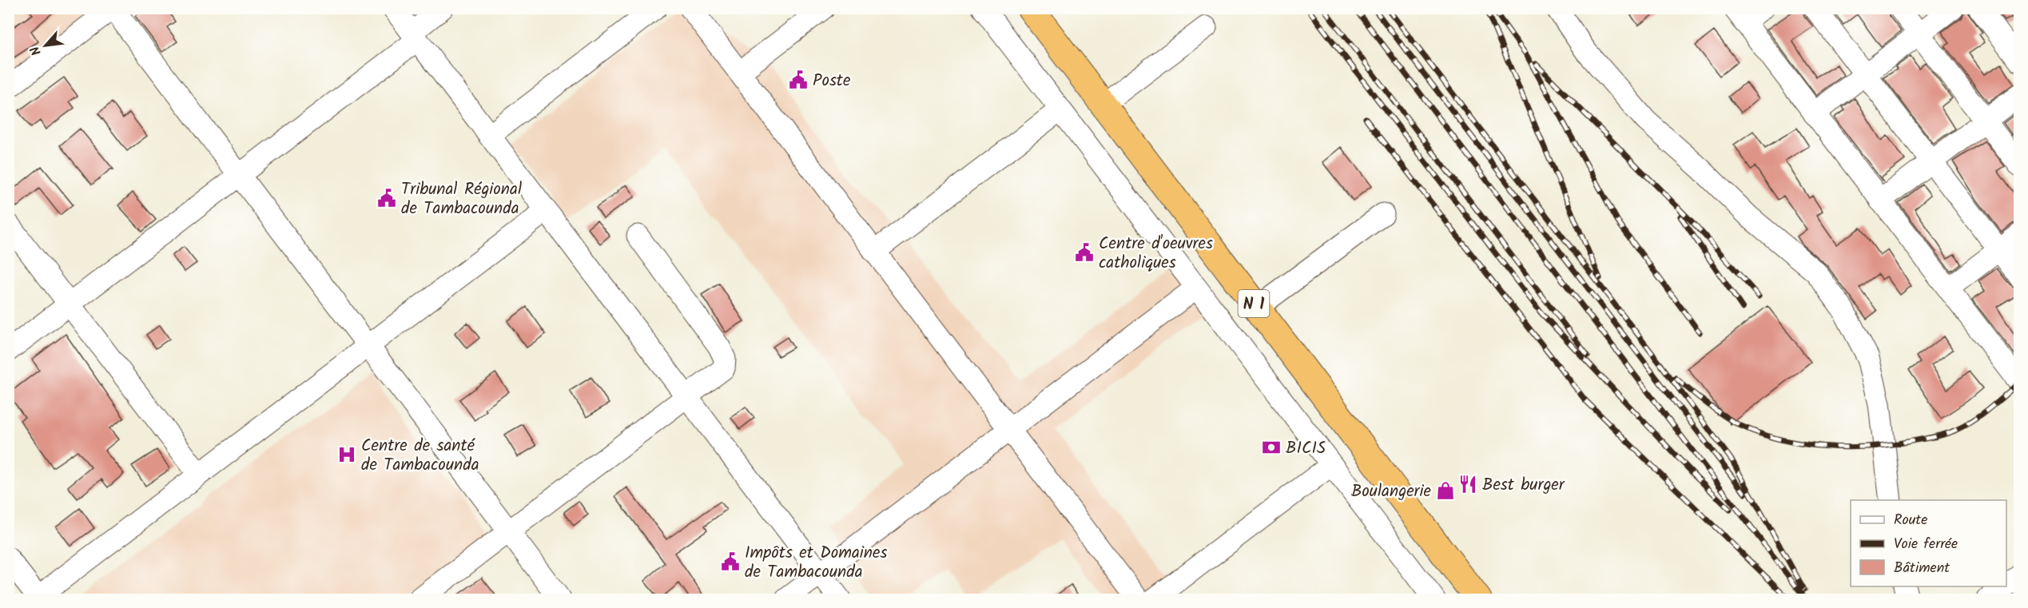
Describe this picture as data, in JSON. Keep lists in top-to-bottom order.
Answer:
{
  "streets": {
    "highway": ["N 1"]
  },
  "places": {
    "public building": [
      "Poste",
      "Tribunal Régional de Tambacounda",
      "Centre d'oeuvres catholiques",
      "Impôts et Domaines de Tambacounda"
    ],
    "bank": ["BICIS"],
    "hospital": ["Centre de santé de Tambacounda"],
    "restaurant": ["Best burger"],
    "shop": ["Boulangerie"]
  },
  "legend": ["Route", "Voie ferrée", "Bâtiment"],
  "north": "bottom left"
}
